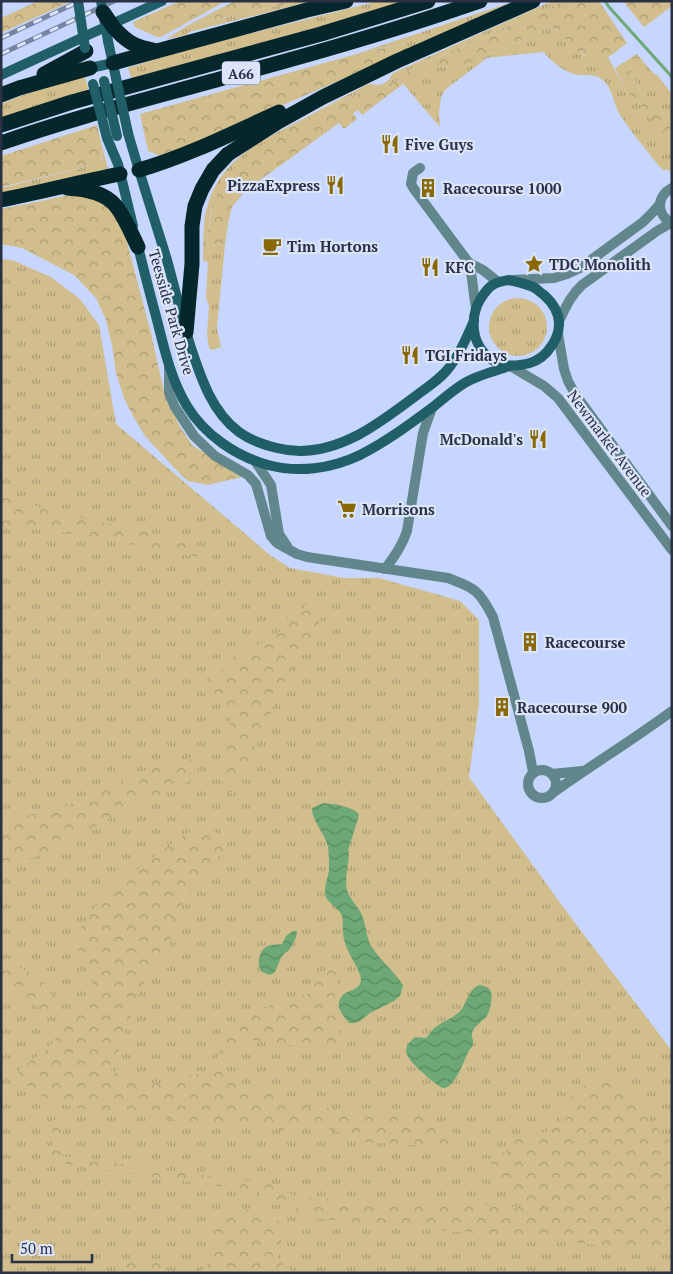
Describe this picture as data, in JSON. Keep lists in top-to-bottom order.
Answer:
{
  "streets": {
    "highway": ["A66"],
    "street": ["Teesside Park Drive", "Newmarket Avenue"]
  },
  "crossings": [
    ["Teesside Park Drive", "Newmarket Avenue"]
  ],
  "places": {
    "restaurant": [
      "Five Guys",
      "PizzaExpress",
      "KFC",
      "TGI Fridays",
      "McDonald's"
    ],
    "building": ["Racecourse 1000", "Racecourse", "Racecourse 900"],
    "cafe": ["Tim Hortons"],
    "place": ["TDC Monolith"],
    "supermarket": ["Morrisons"]
  },
  "scale_bar": "50 m"
}
